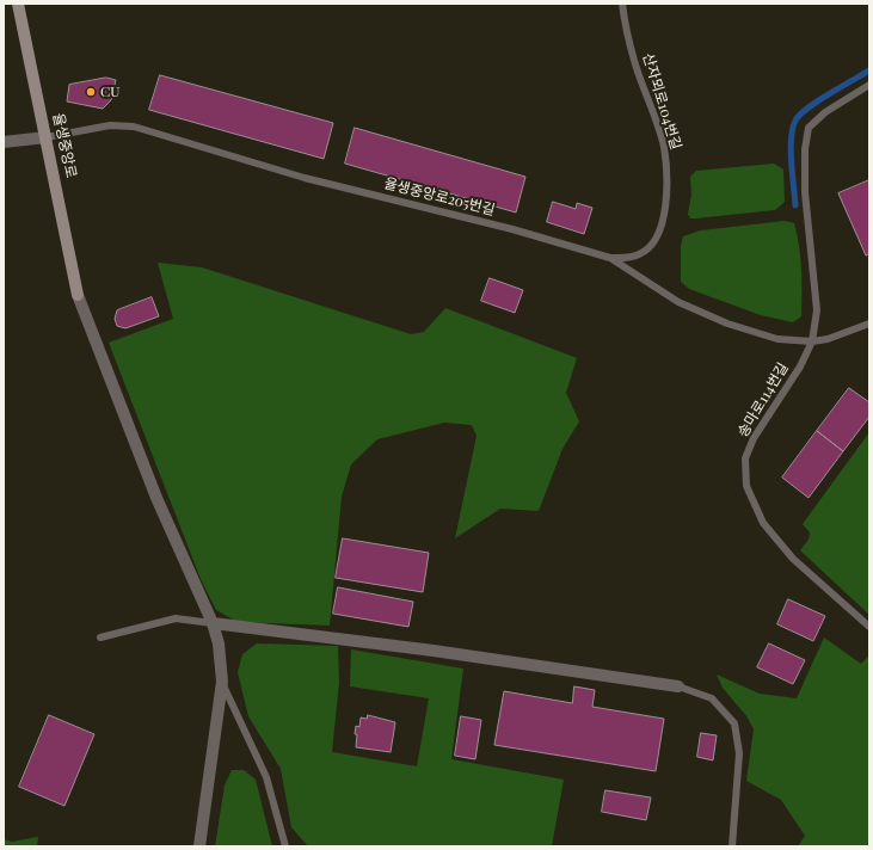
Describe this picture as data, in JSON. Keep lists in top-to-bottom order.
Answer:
{
  "streets": {
    "street": ["율생중앙로"],
    "lane": ["산자뫼로104번길", "율생중앙로205번길", "송마로114번길"]
  },
  "crossings": [
    ["산자뫼로104번길", "율생중앙로205번길"],
    ["율생중앙로", "율생중앙로205번길"],
    ["율생중앙로205번길", "송마로114번길"]
  ],
  "places": ["CU"]
}
